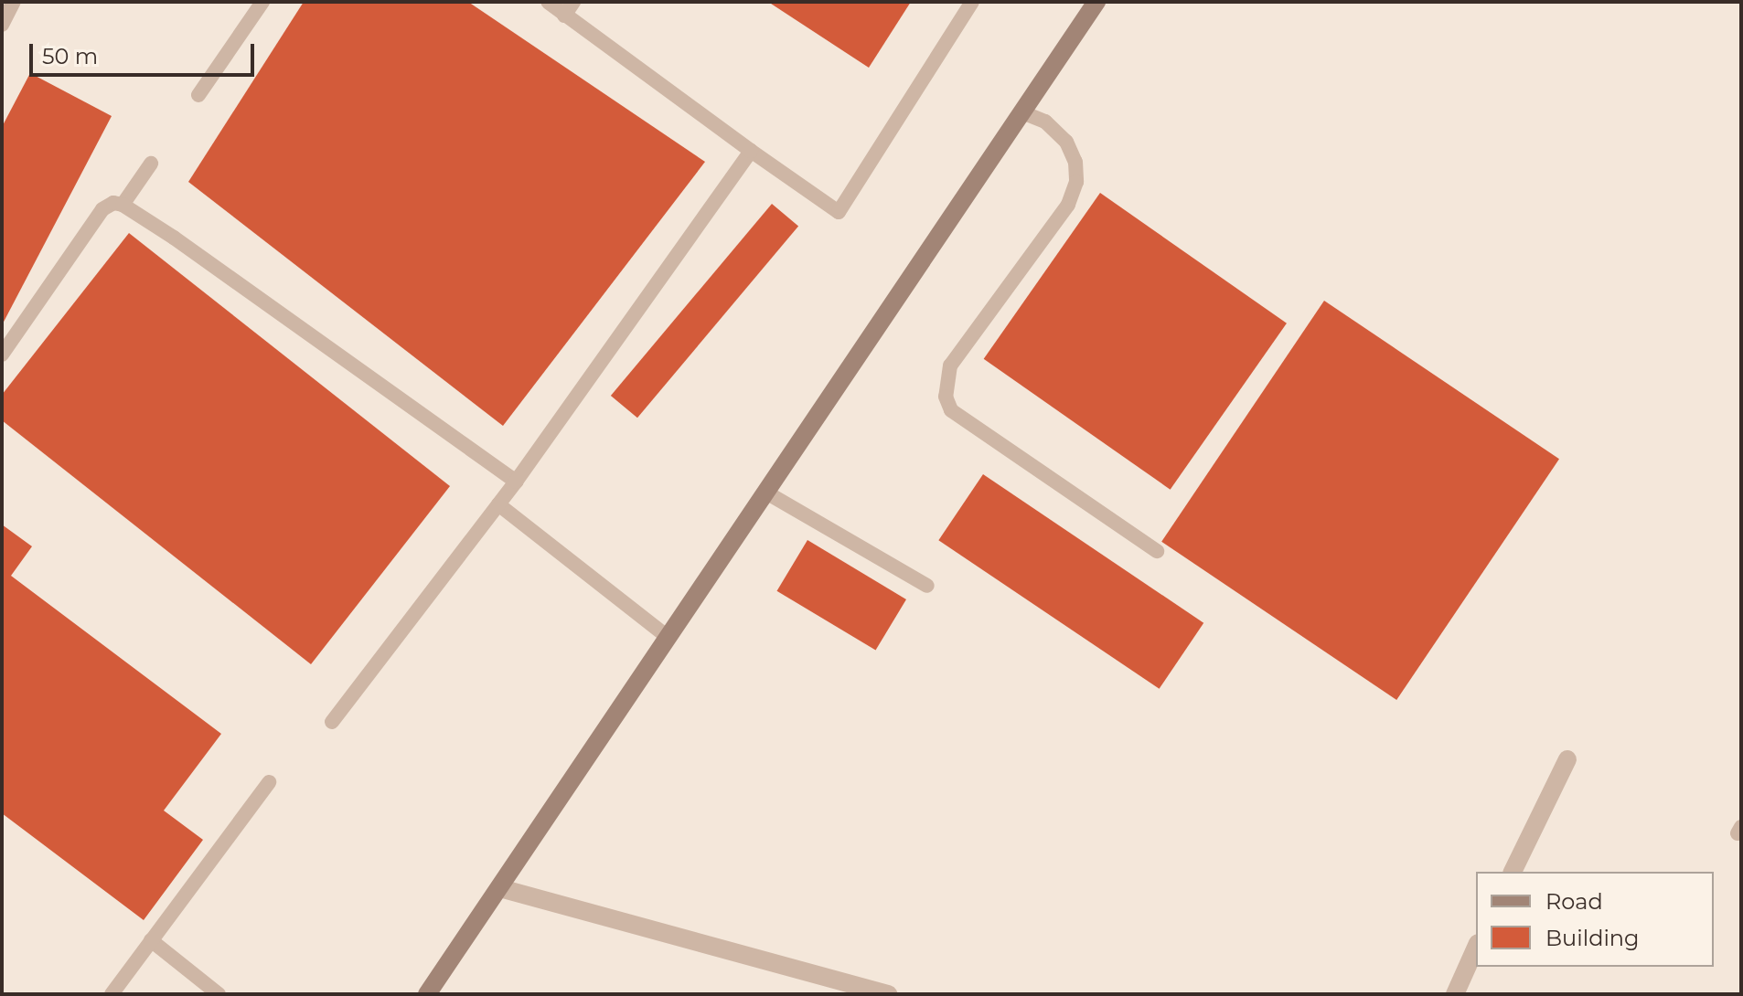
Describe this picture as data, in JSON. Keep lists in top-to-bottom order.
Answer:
{
  "legend": ["Road", "Building"],
  "scale_bar": "50 m"
}
